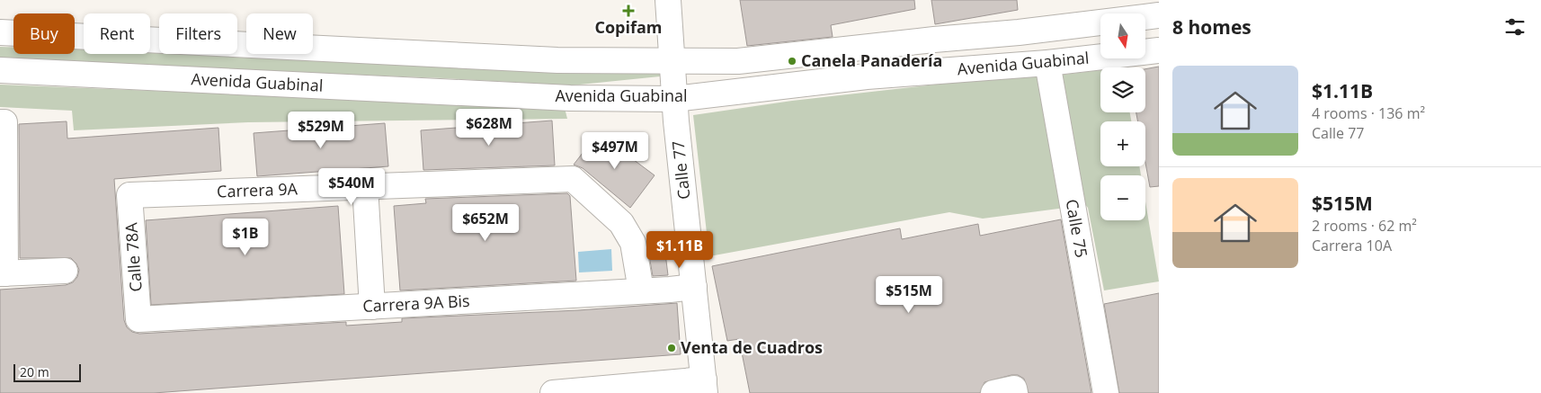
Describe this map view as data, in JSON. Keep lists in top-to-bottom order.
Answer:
{
  "streets": {
    "street": [
      "Avenida Guabinal",
      "Calle 77",
      "Carrera 9A",
      "Calle 75",
      "Calle 78A",
      "Carrera 9A Bis"
    ]
  },
  "crossings": [
    ["Avenida Guabinal", "Calle 77"],
    ["Avenida Guabinal", "Calle 75"],
    ["Calle 77", "Carrera 9A Bis"],
    ["Carrera 9A", "Calle 78A"],
    ["Carrera 9A", "Carrera 9A Bis"],
    ["Calle 78A", "Carrera 9A Bis"]
  ],
  "places": {
    "health": ["Copifam"],
    "other": ["Canela Panadería", "Venta de Cuadros"]
  },
  "scale_bar": "20 m",
  "north": "bottom",
  "page": {
    "heading": "8 homes",
    "map_buttons": ["+", "−"],
    "chip": [
      "Buy",
      "Rent",
      "Filters",
      "New"
    ],
    "list": [
      {
        "name": "$1.11B",
        "note": "4 rooms · 136 m² · Calle 77"
      },
      {
        "name": "$515M",
        "note": "2 rooms · 62 m² · Carrera 10A"
      }
    ],
    "price": [
      "$628M",
      "$529M",
      "$497M",
      "$540M",
      "$652M",
      "$1B",
      "$1.11B",
      "$515M"
    ],
    "scale": "20 m"
  }
}
